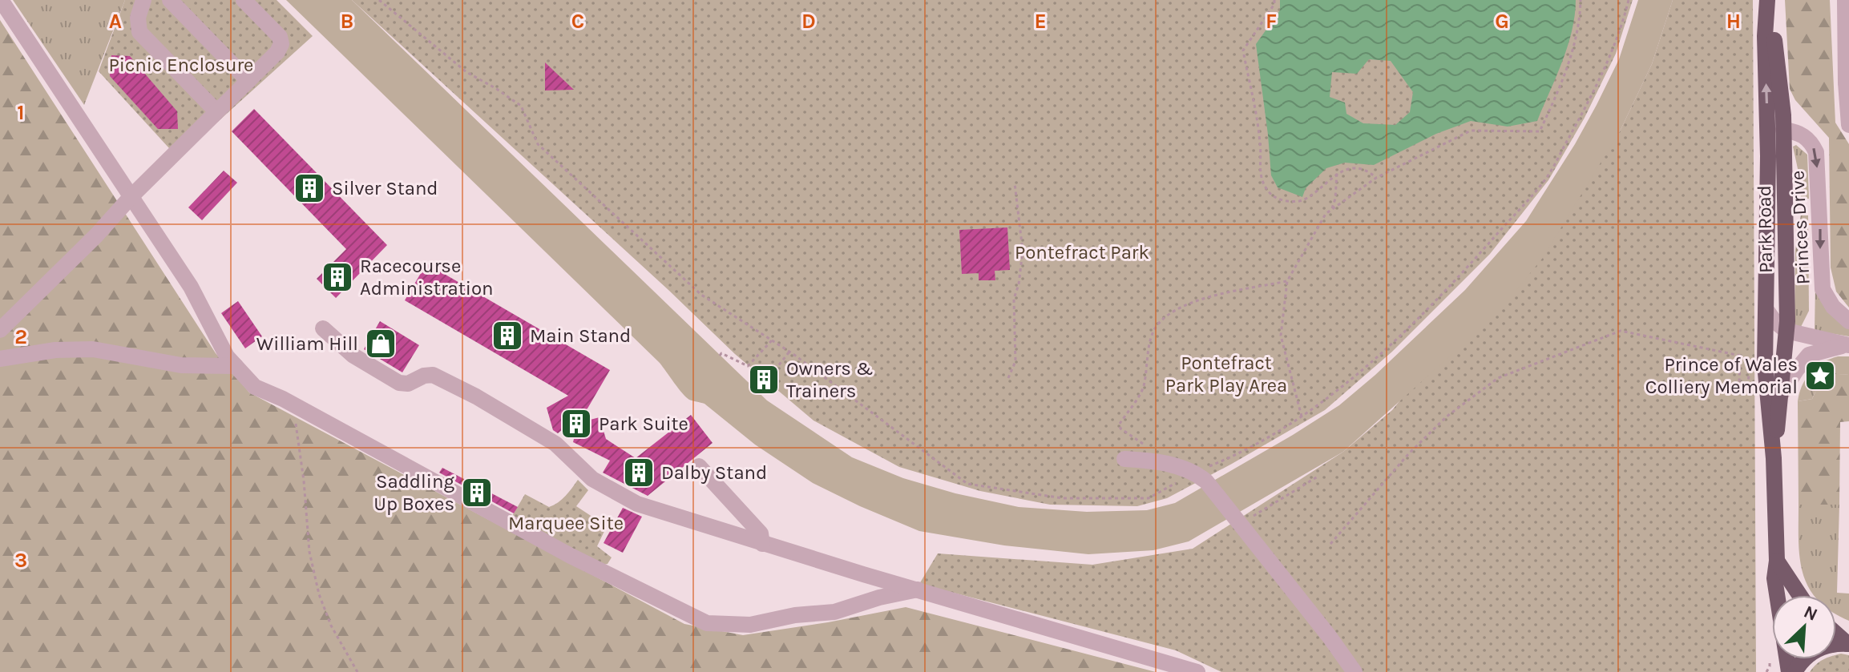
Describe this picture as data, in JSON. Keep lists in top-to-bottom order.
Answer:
{
  "streets": {
    "main road": ["Park Road"],
    "street": ["Princes Drive"]
  },
  "crossings": [
    ["Princes Drive", "Park Road"]
  ],
  "parks": [
    "Picnic Enclosure",
    "Pontefract Park",
    "Pontefract Park Play Area",
    "Marquee Site"
  ],
  "places": {
    "building": [
      "Silver Stand",
      "Racecourse Administration",
      "Main Stand",
      "Owners & Trainers",
      "Park Suite",
      "Dalby Stand",
      "Saddling Up Boxes"
    ],
    "shop": ["William Hill"],
    "place": ["Prince of Wales Colliery Memorial"]
  },
  "north": "top right",
  "grid": {
    "columns": [
      "A",
      "B",
      "C",
      "D",
      "E",
      "F",
      "G",
      "H"
    ],
    "rows": ["1", "2", "3"]
  }
}
